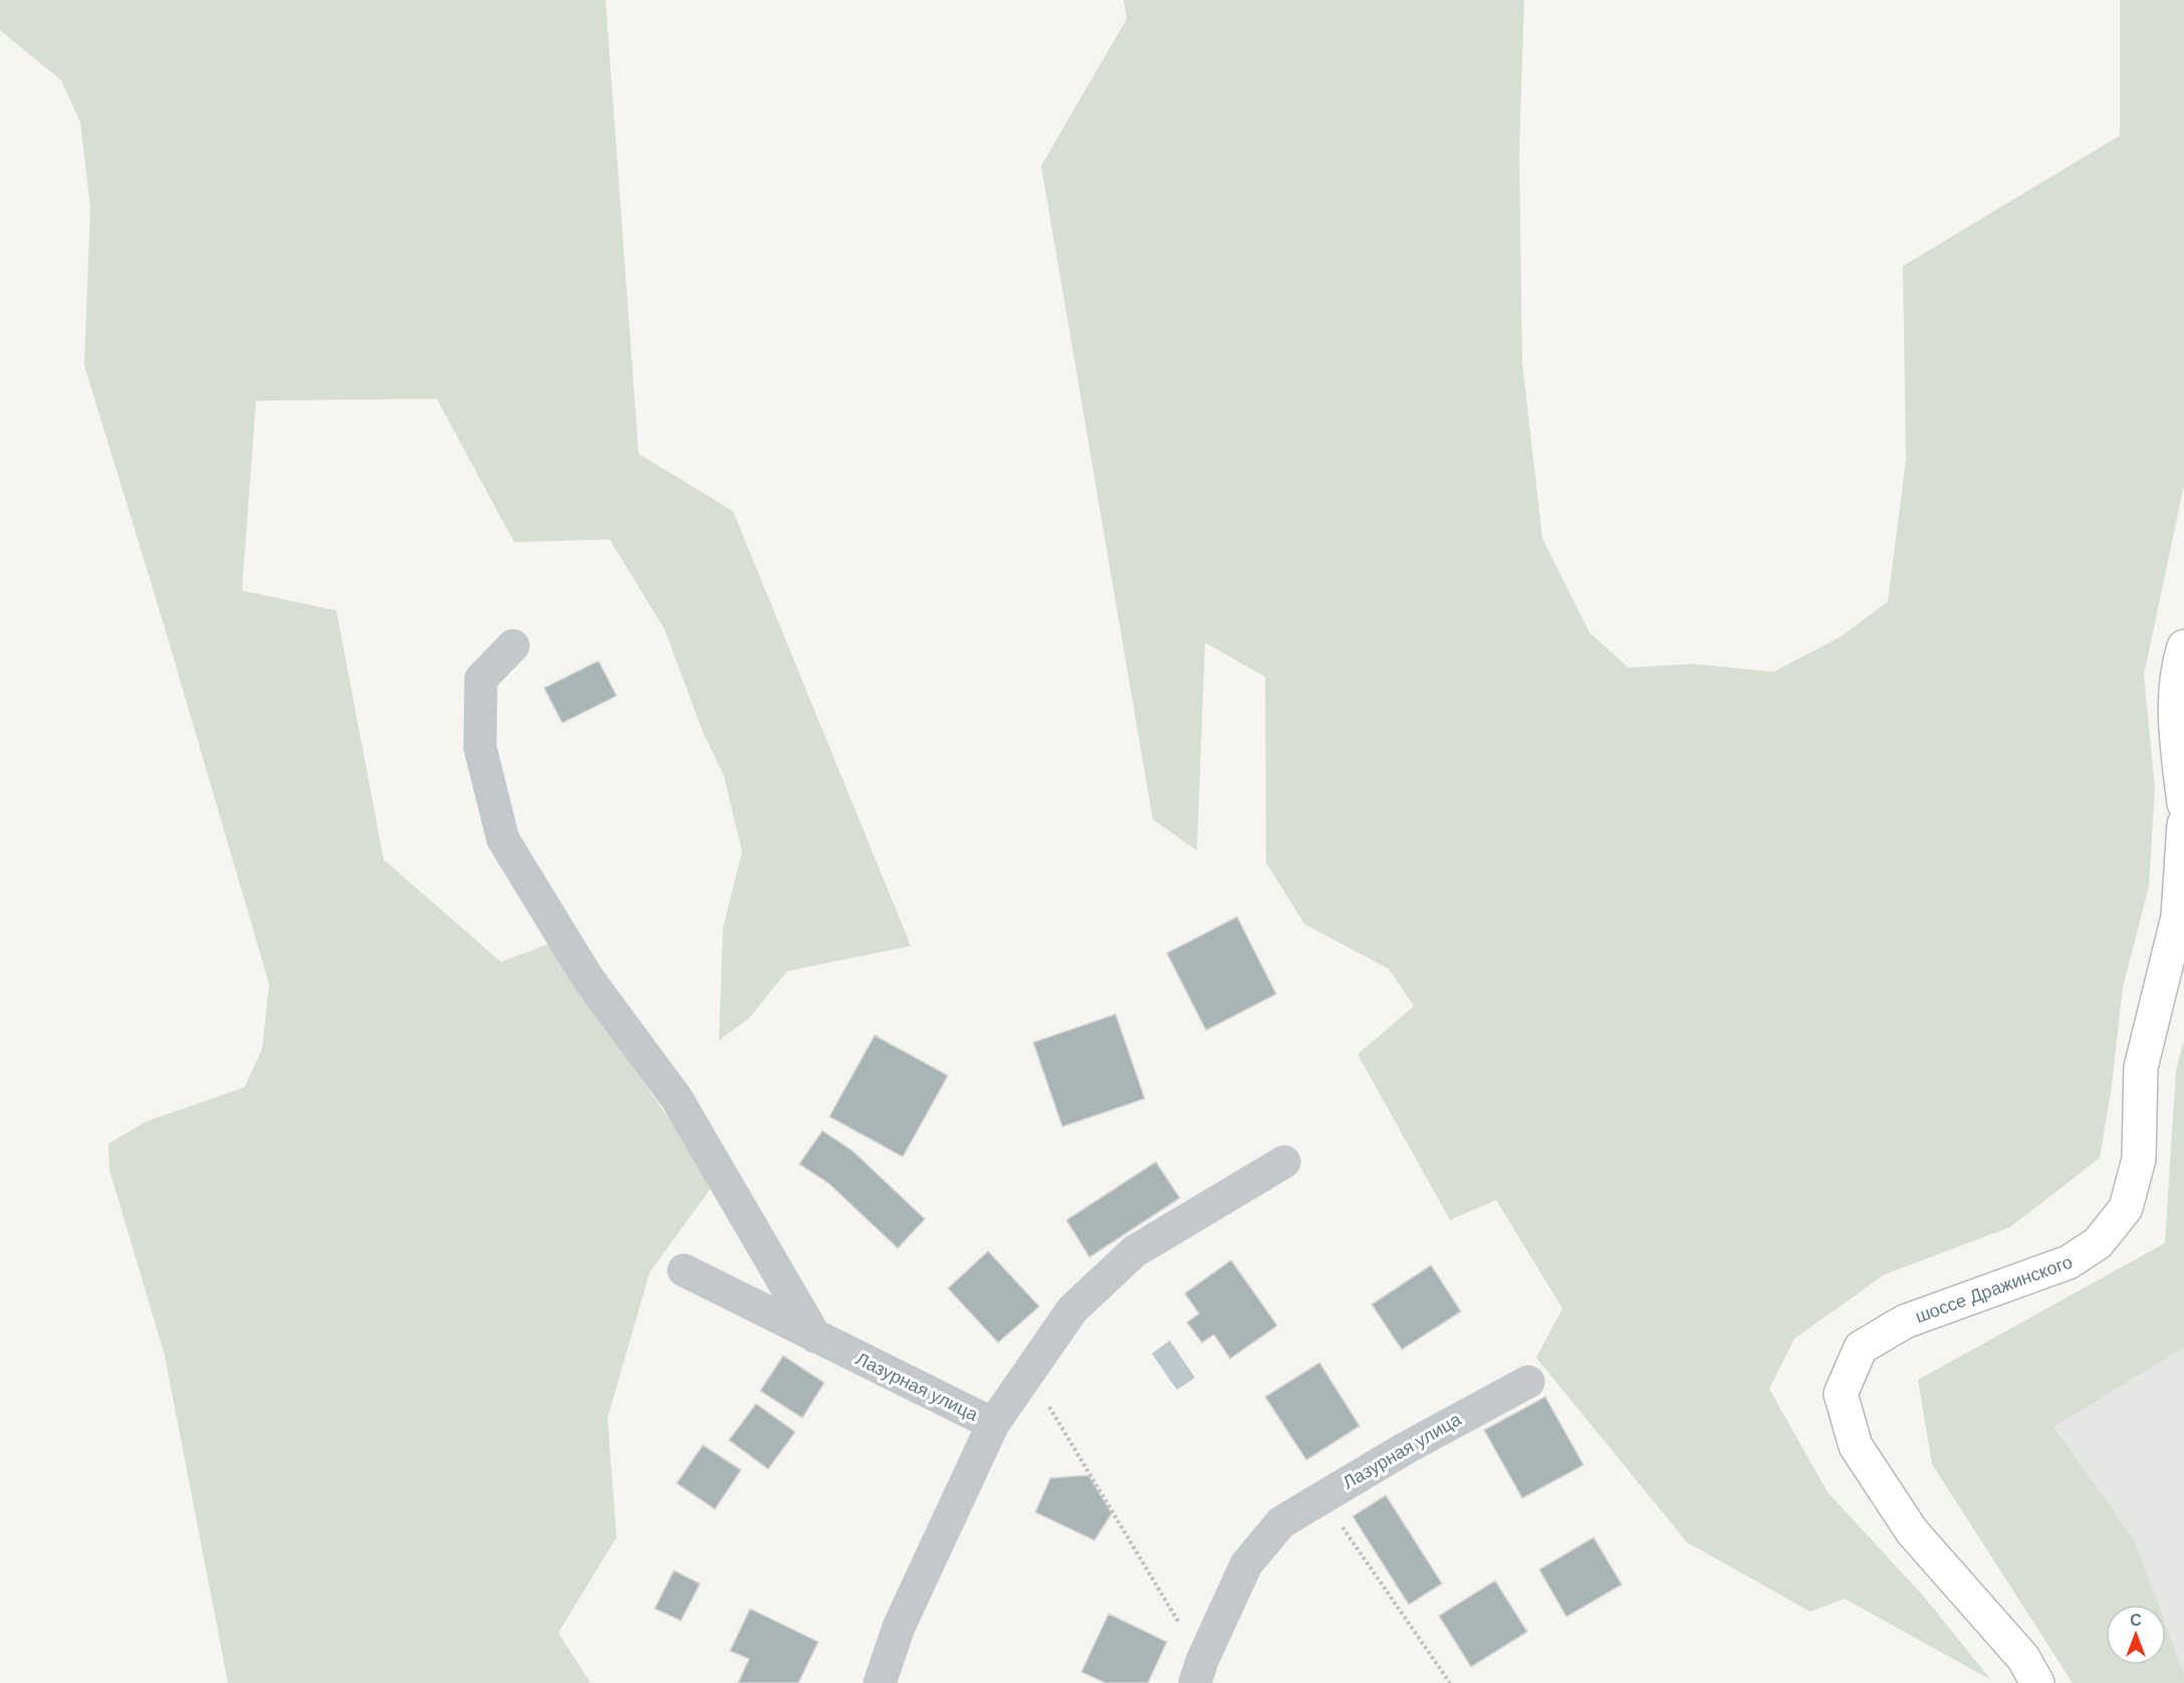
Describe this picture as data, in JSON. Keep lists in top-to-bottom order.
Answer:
{
  "streets": {
    "main road": ["шоссе Дражинского"],
    "street": ["Лазурная улица"]
  },
  "north": "top"
}
